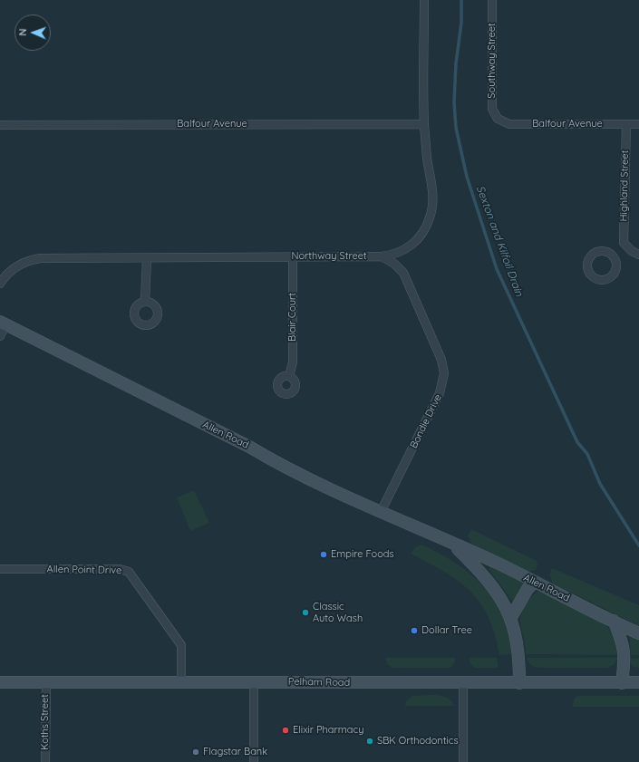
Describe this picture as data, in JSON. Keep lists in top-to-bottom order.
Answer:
{
  "streets": {
    "main road": ["Allen Road", "Pelham Road"],
    "street": [
      "Southway Street",
      "Balfour Avenue",
      "Highland Street",
      "Northway Street",
      "Blair Court",
      "Bondie Drive",
      "Allen Point Drive",
      "Koths Street"
    ]
  },
  "crossings": [
    ["Southway Street", "Balfour Avenue"],
    ["Balfour Avenue", "Highland Street"],
    ["Balfour Avenue", "Northway Street"],
    ["Northway Street", "Blair Court"],
    ["Northway Street", "Bondie Drive"],
    ["Bondie Drive", "Allen Road"],
    ["Allen Road", "Pelham Road"],
    ["Allen Point Drive", "Pelham Road"],
    ["Pelham Road", "Koths Street"]
  ],
  "water": ["Sexton and Kilfoil Drain"],
  "places": [
    "Empire Foods",
    "Classic Auto Wash",
    "Dollar Tree",
    "Elixir Pharmacy",
    "SBK Orthodontics",
    "Flagstar Bank"
  ],
  "north": "left"
}
